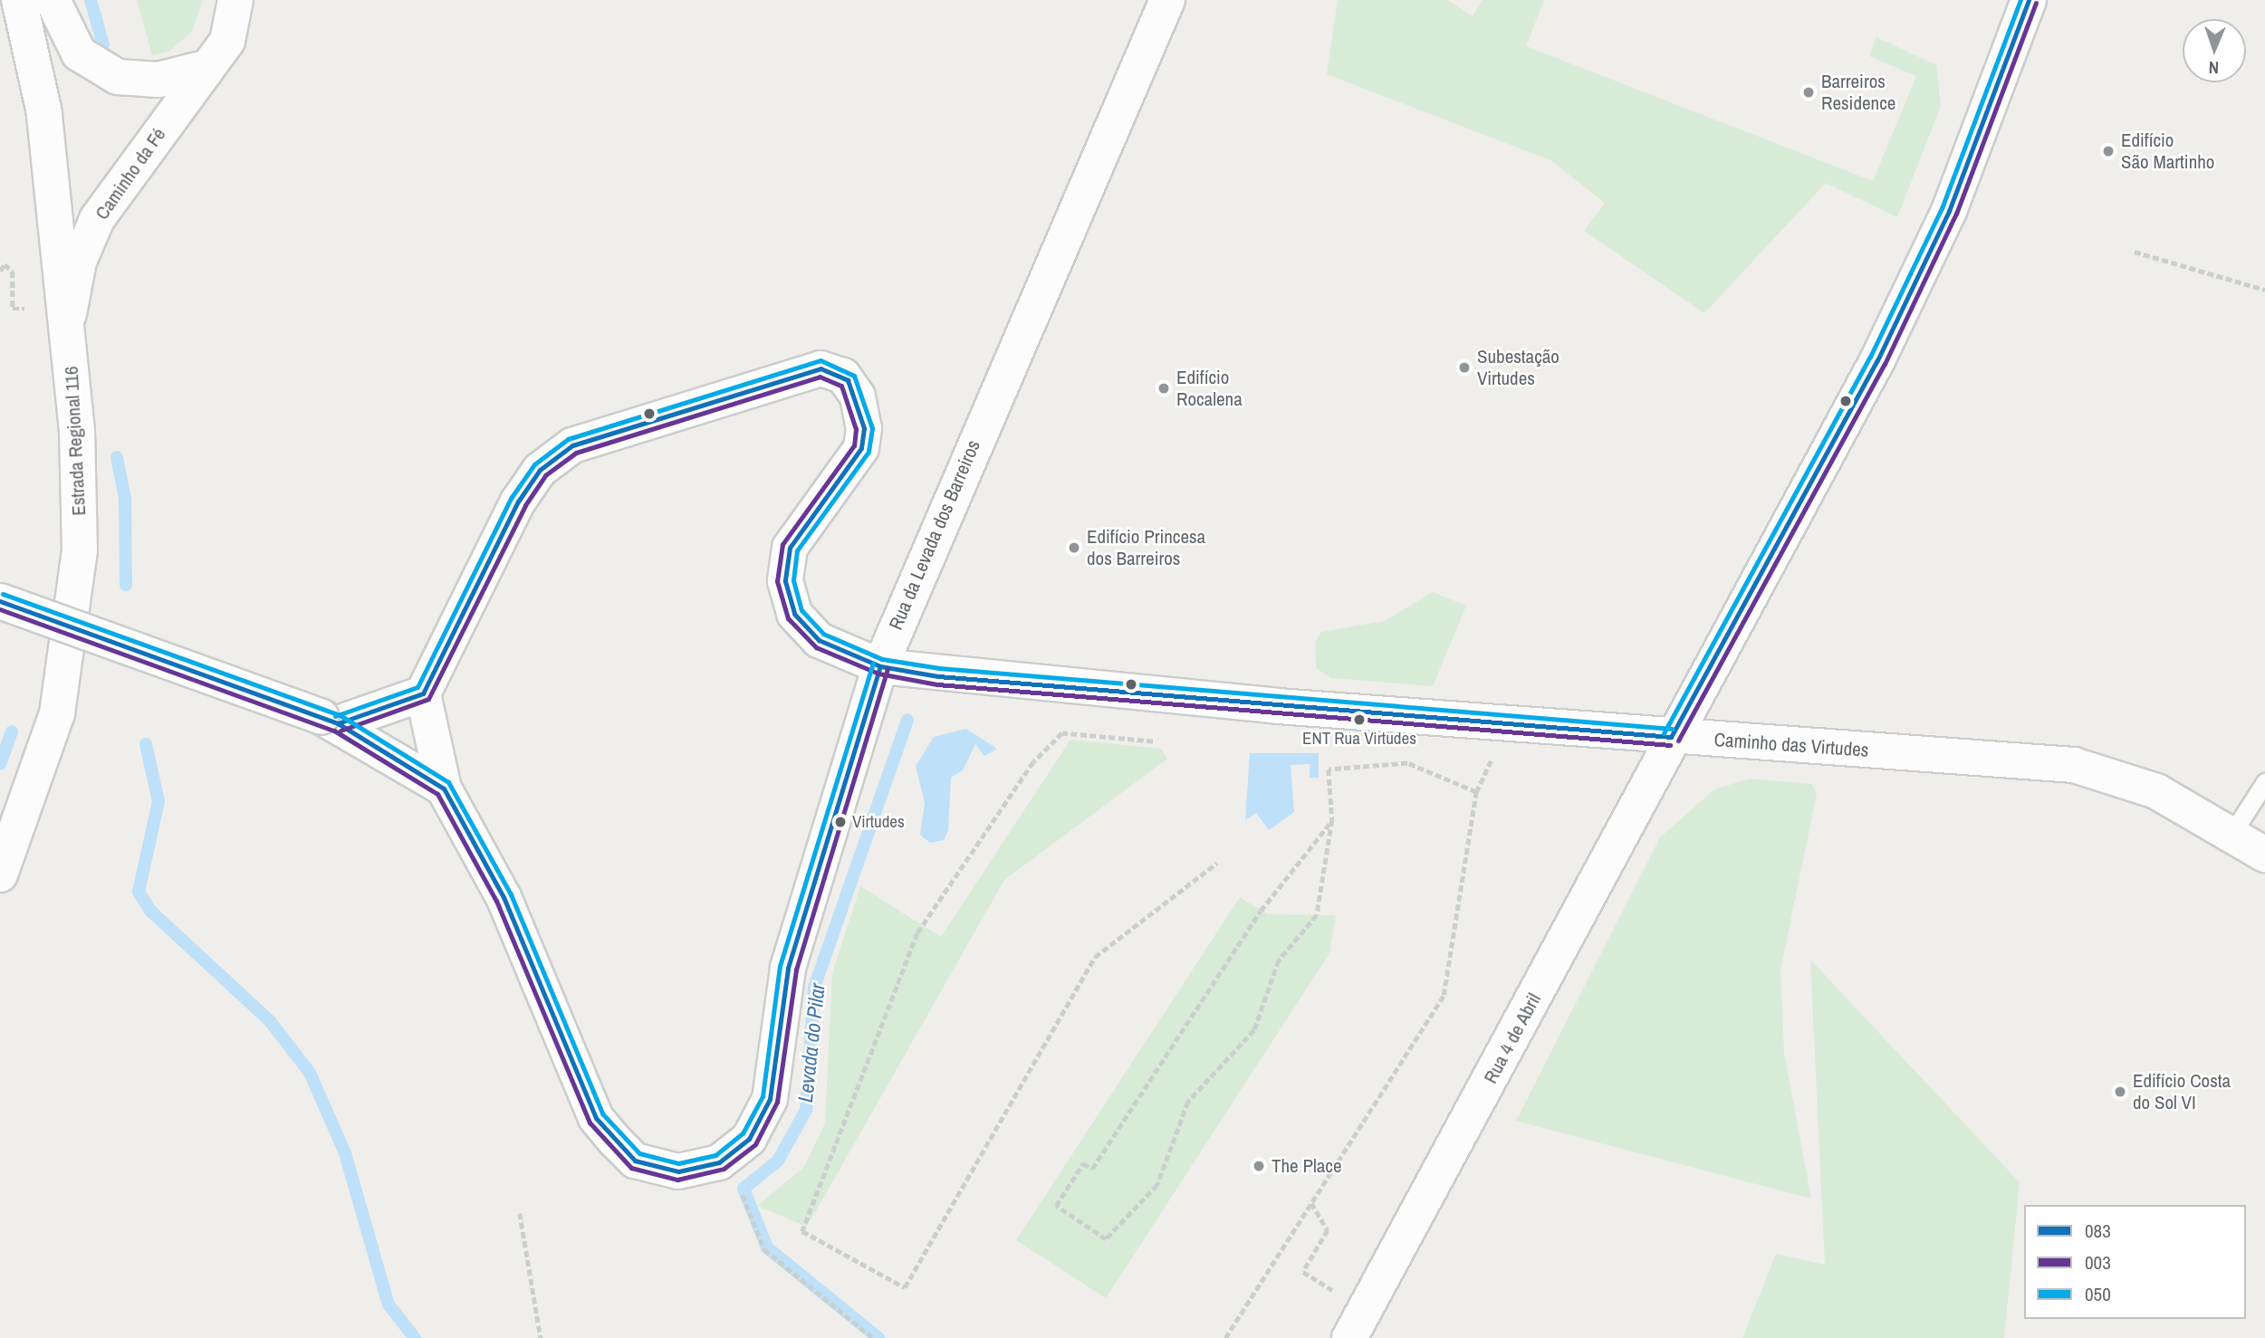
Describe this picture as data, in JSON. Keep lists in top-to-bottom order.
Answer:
{
  "streets": {
    "street": [
      "Caminho da Fé",
      "Estrada Regional 116",
      "Rua da Levada dos Barreiros",
      "Caminho das Virtudes",
      "Rua 4 de Abril"
    ]
  },
  "crossings": [
    ["Caminho da Fé", "Estrada Regional 116"],
    ["Rua da Levada dos Barreiros", "Caminho das Virtudes"],
    ["Caminho das Virtudes", "Rua 4 de Abril"]
  ],
  "water": ["Levada do Pilar"],
  "places": [
    "Barreiros Residence",
    "Edifício São Martinho",
    "Subestação Virtudes",
    "Edifício Rocalena",
    "Edifício Princesa dos Barreiros",
    "ENT Rua Virtudes",
    "Virtudes",
    "Edifício Costa do Sol VI",
    "The Place"
  ],
  "lines": ["transit line 083", "transit line 050", "transit line 003"],
  "legend": ["083", "003", "050"],
  "north": "bottom"
}
